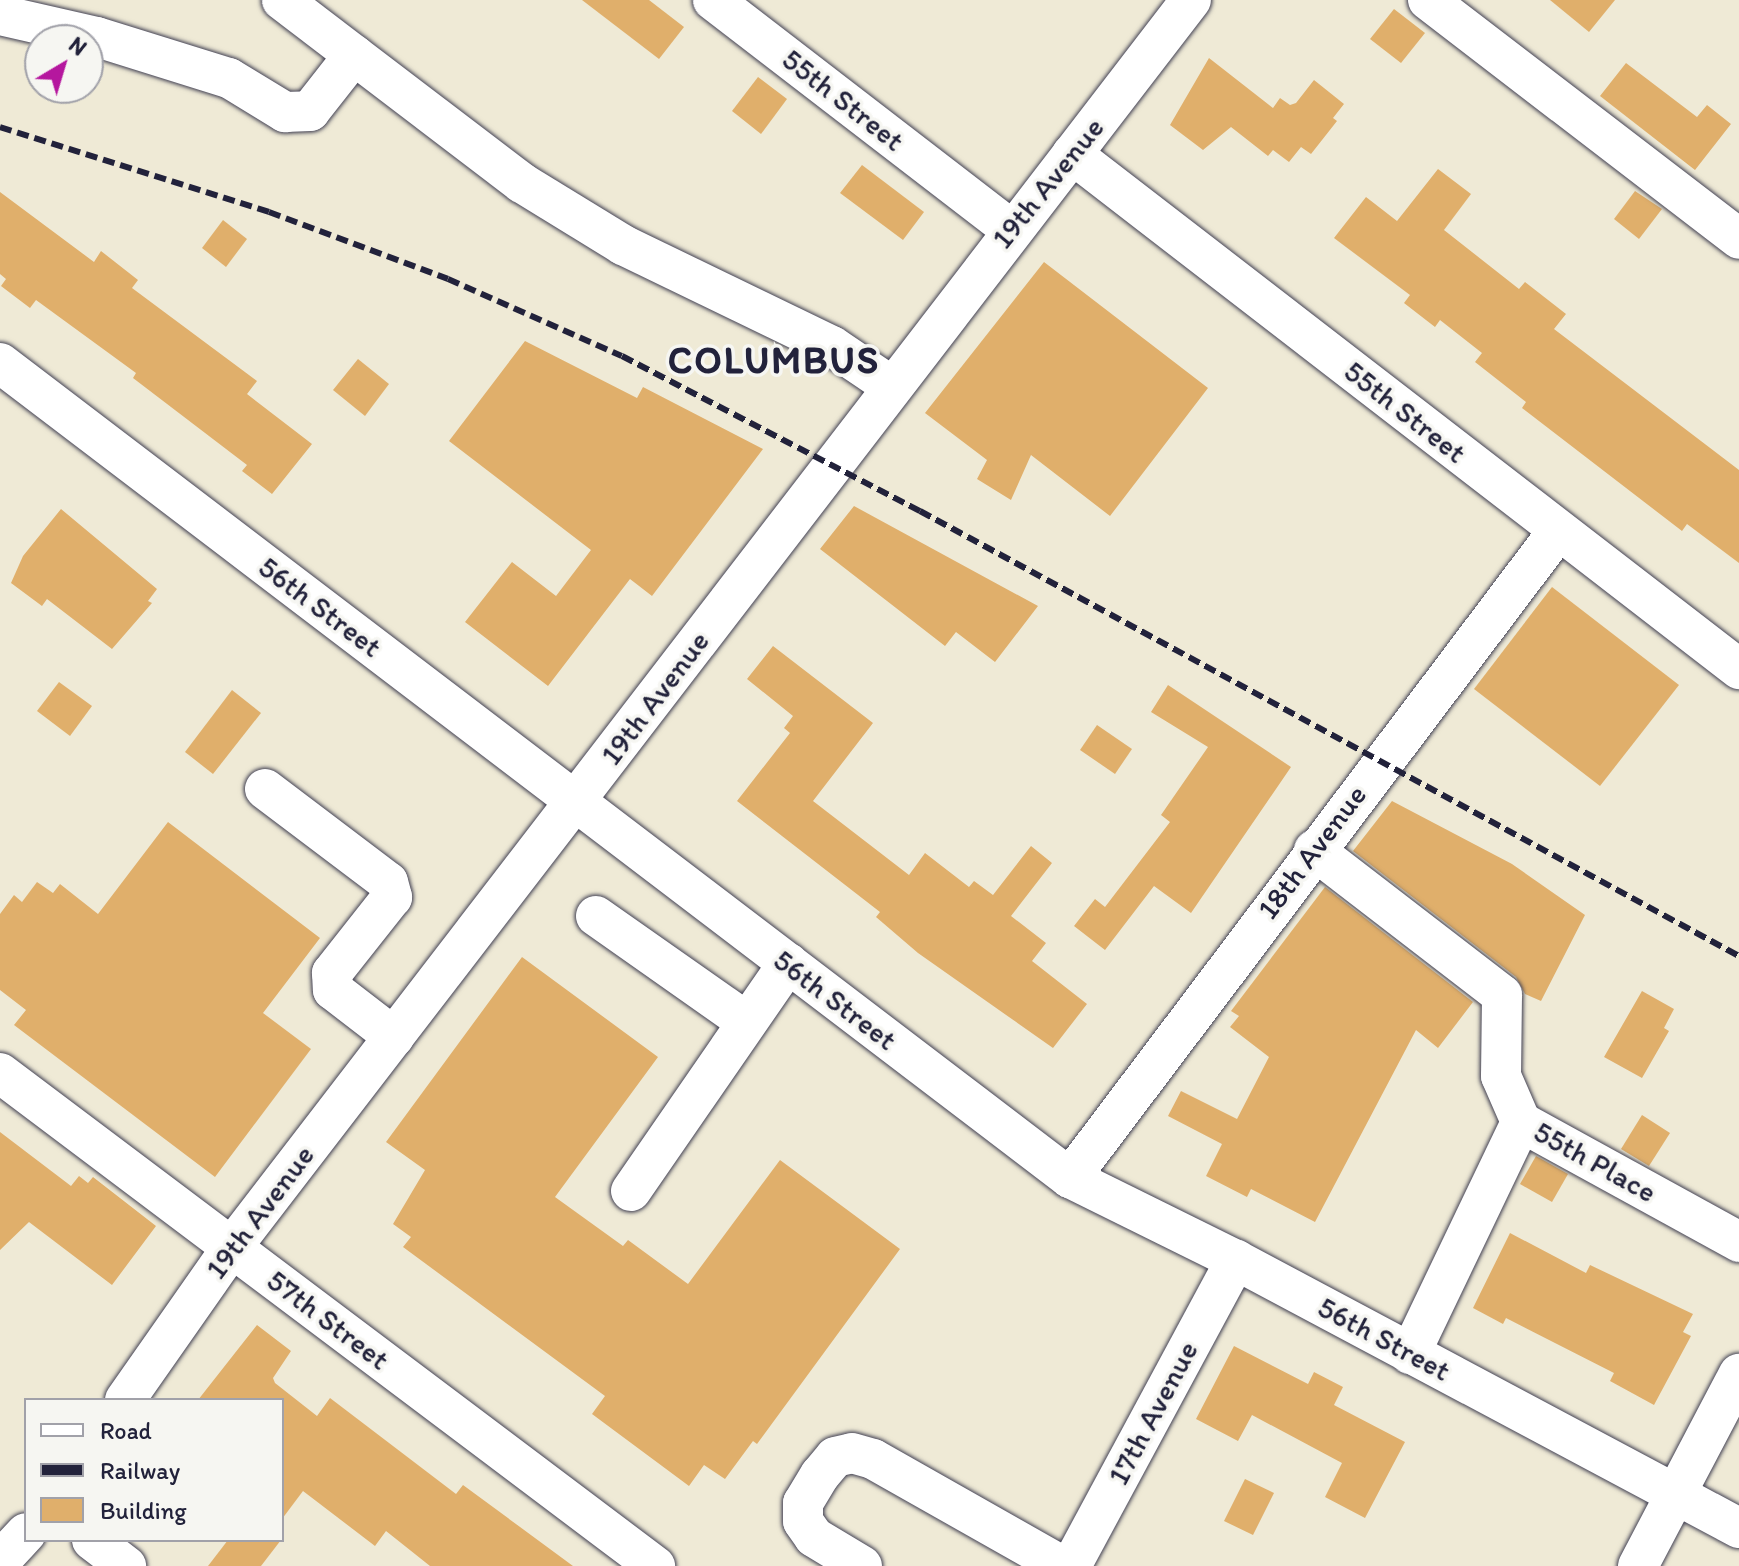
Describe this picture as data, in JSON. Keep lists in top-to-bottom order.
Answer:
{
  "streets": {
    "street": [
      "55th Street",
      "19th Avenue",
      "56th Street",
      "18th Avenue",
      "55th Place",
      "57th Street",
      "17th Avenue"
    ]
  },
  "crossings": [
    ["55th Street", "19th Avenue"],
    ["55th Street", "18th Avenue"],
    ["19th Avenue", "56th Street"],
    ["19th Avenue", "57th Street"],
    ["56th Street", "18th Avenue"],
    ["56th Street", "17th Avenue"],
    ["18th Avenue", "55th Place"]
  ],
  "districts": ["COLUMBUS"],
  "legend": ["Road", "Railway", "Building"],
  "north": "top right"
}
